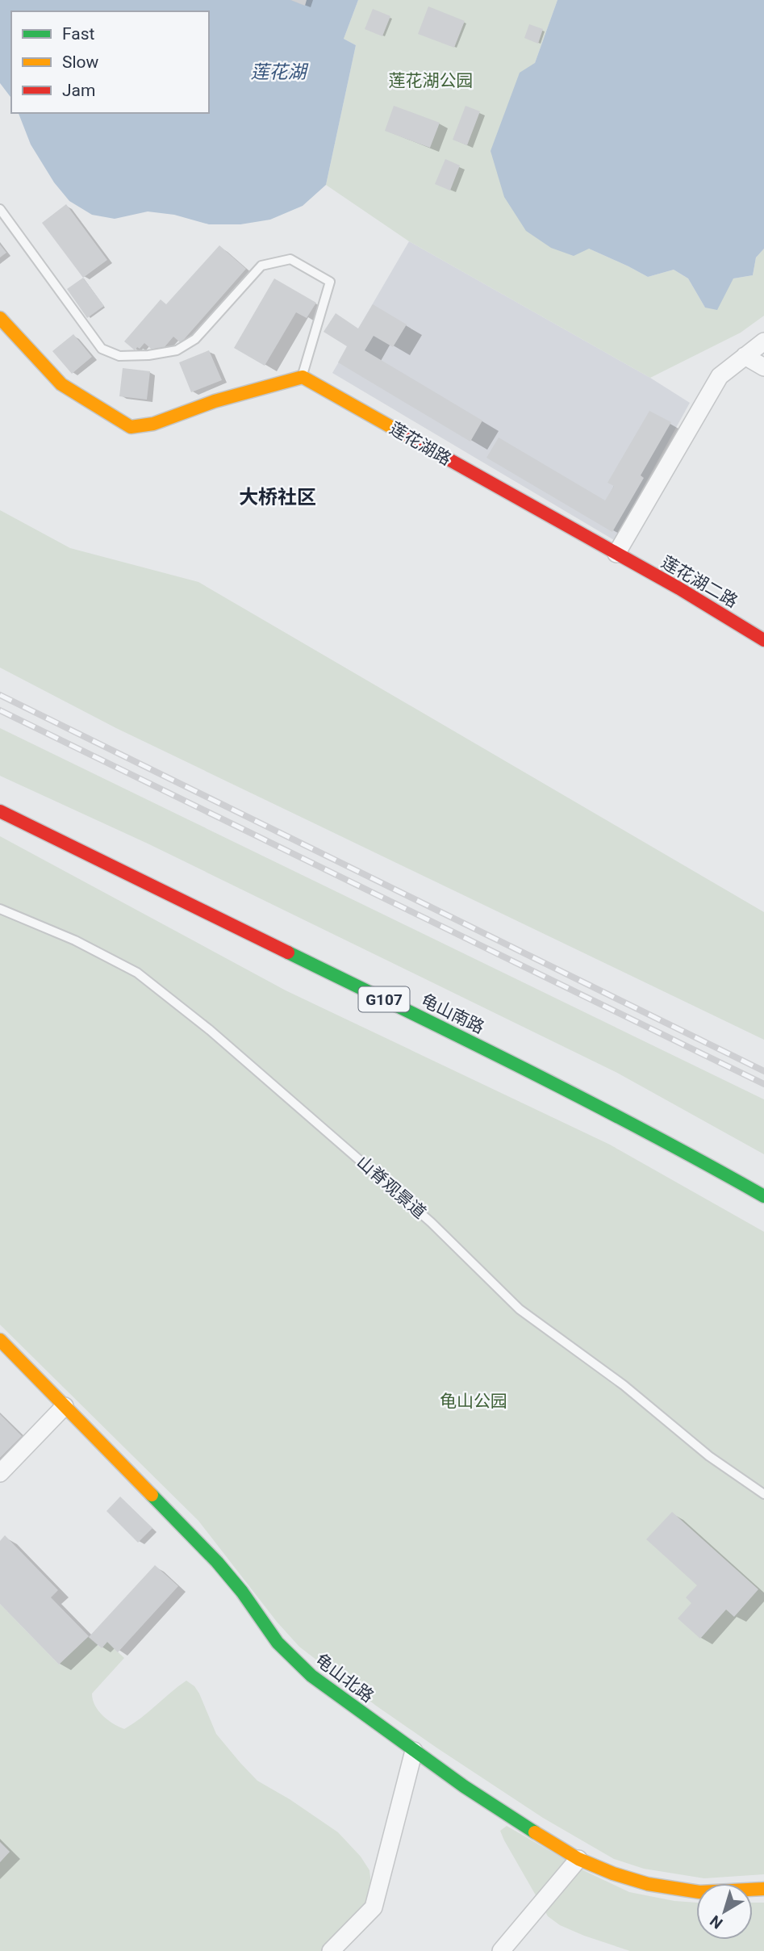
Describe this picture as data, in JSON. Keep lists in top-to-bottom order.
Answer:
{
  "streets": {
    "main road": [
      "莲花湖路",
      "莲花湖二路",
      "G107",
      "龟山南路",
      "龟山北路"
    ],
    "lane": ["山脊观景道"]
  },
  "crossings": [
    ["莲花湖路", "莲花湖二路"]
  ],
  "districts": ["大桥社区"],
  "water": ["莲花湖"],
  "parks": ["莲花湖公园", "龟山公园"],
  "legend": ["Fast", "Slow", "Jam"],
  "north": "bottom left"
}
